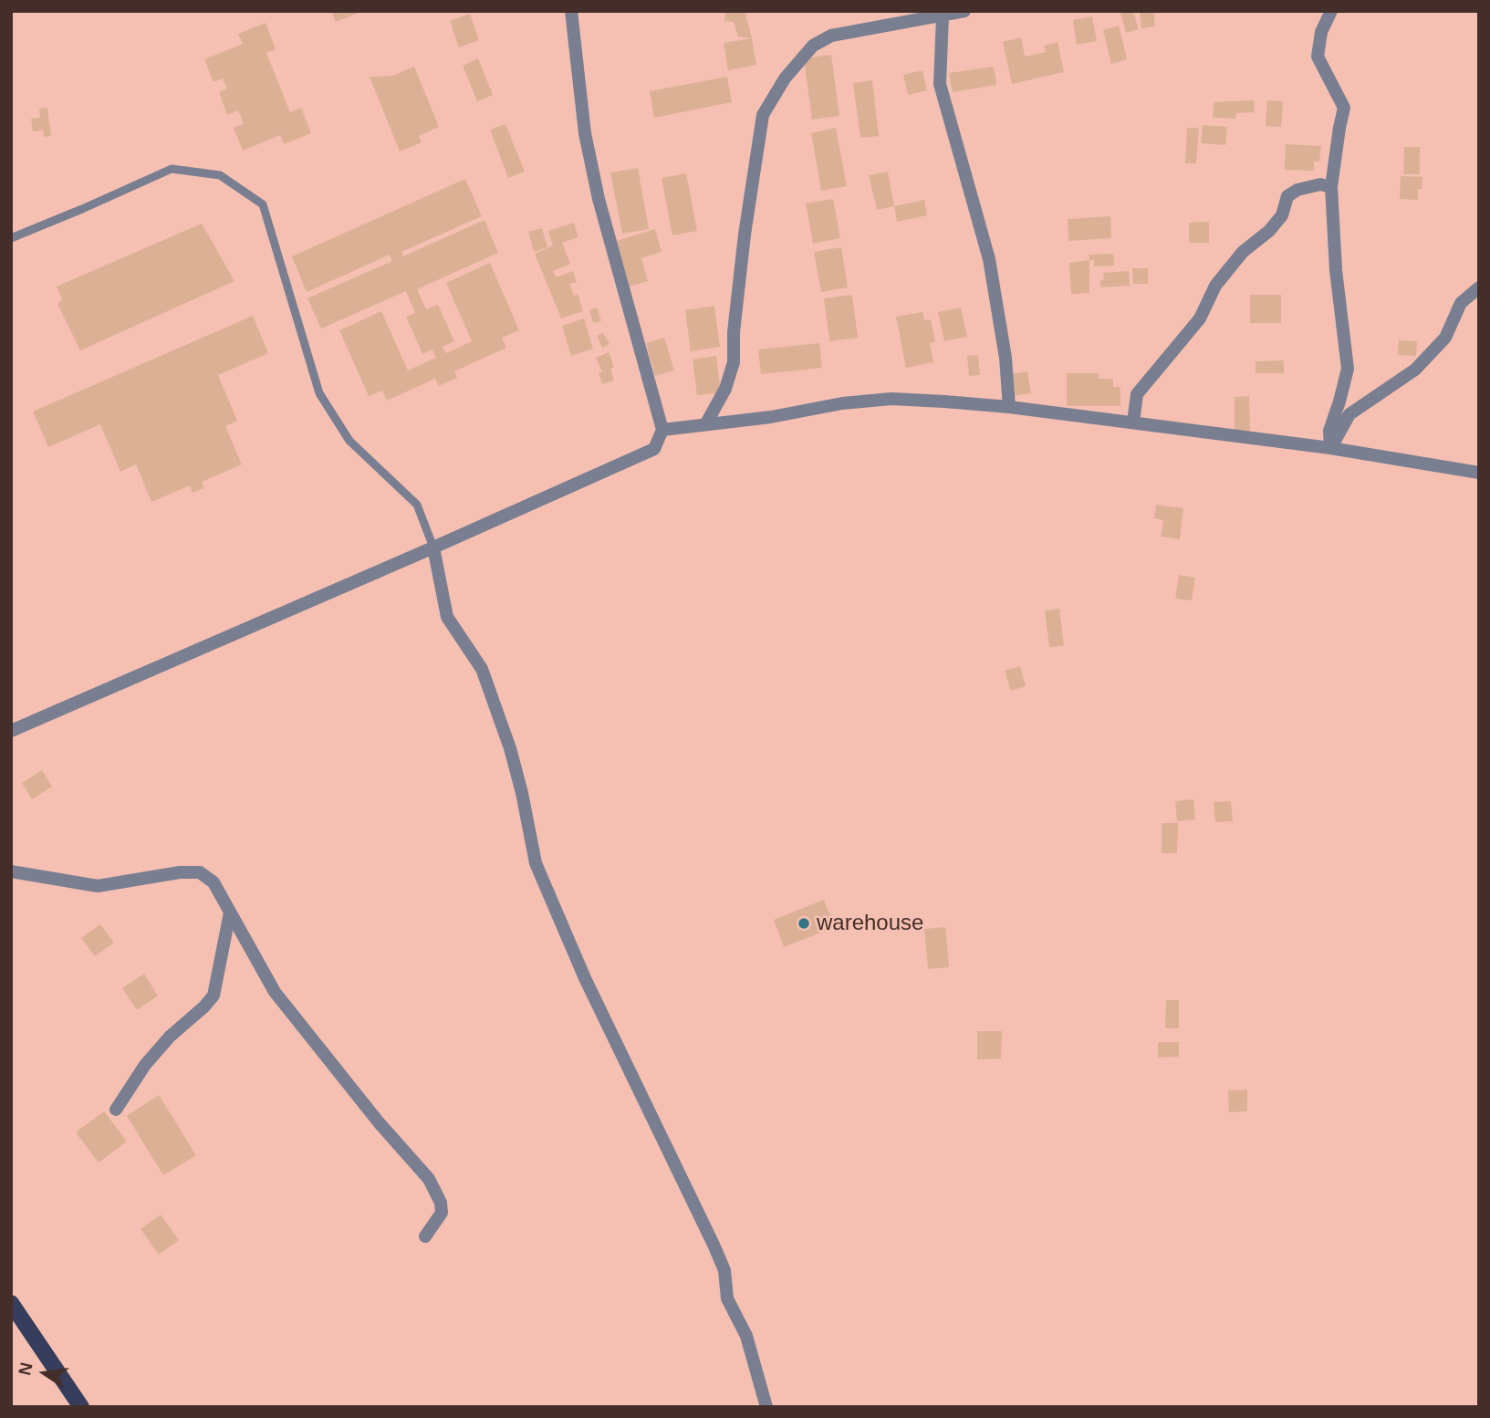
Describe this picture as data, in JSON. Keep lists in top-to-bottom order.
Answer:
{
  "places": ["warehouse"],
  "north": "left"
}
